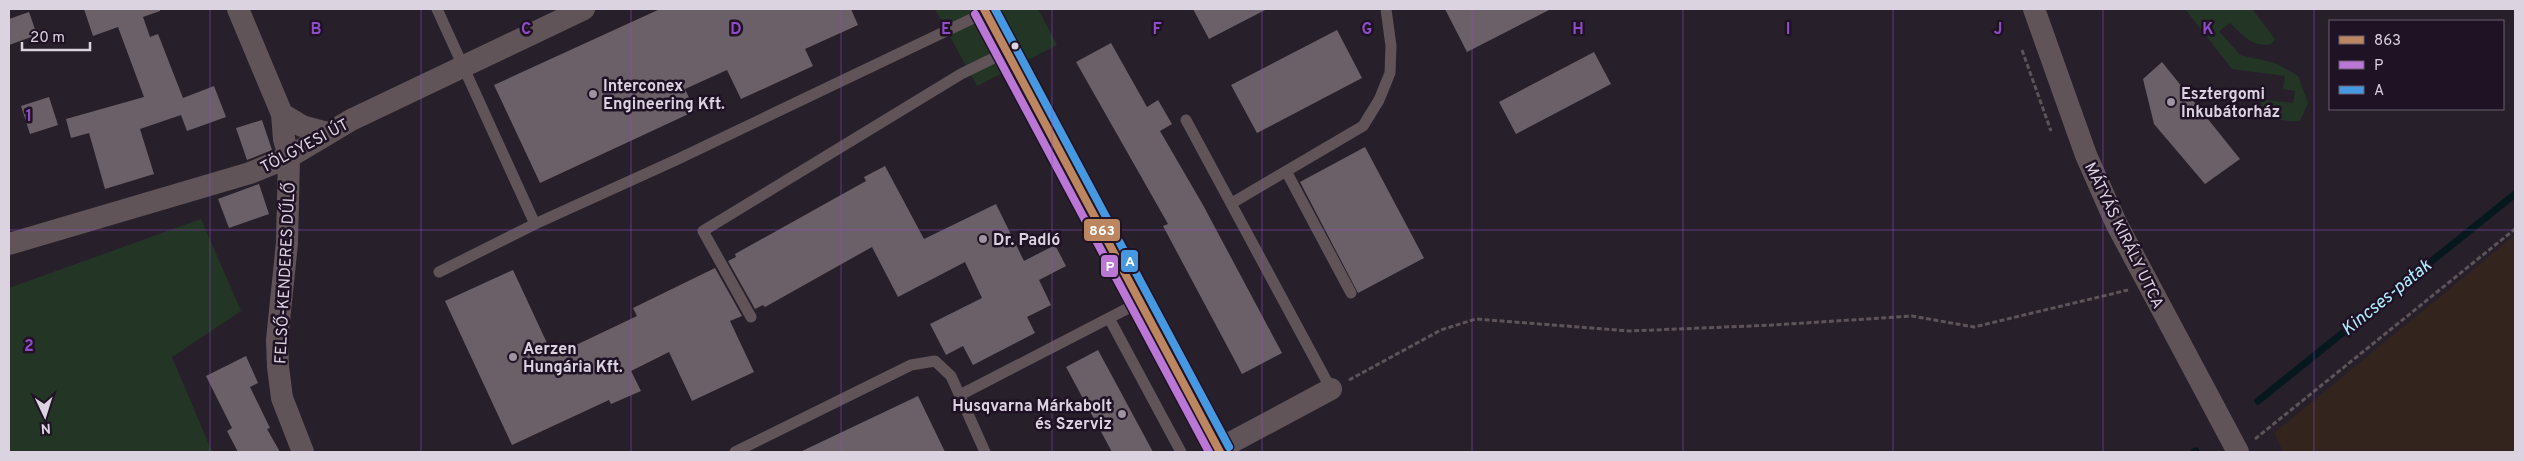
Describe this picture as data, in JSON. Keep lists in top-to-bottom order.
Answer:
{
  "streets": {
    "street": ["TÖLGYESI ÚT", "MÁTYÁS KIRÁLY UTCA", "FELSŐ-KENDERES DŰLŐ"]
  },
  "crossings": [
    ["TÖLGYESI ÚT", "FELSŐ-KENDERES DŰLŐ"]
  ],
  "water": ["Kincses-patak"],
  "places": [
    "Interconex Engineering Kft.",
    "Esztergomi Inkubátorház",
    "Dr. Padló",
    "Aerzen Hungária Kft.",
    "Husqvarna Márkabolt és Szerviz"
  ],
  "lines": ["transit line 863", "transit line A", "transit line P"],
  "legend": ["863", "P", "A"],
  "scale_bar": "20 m",
  "north": "bottom",
  "grid": {
    "columns": [
      "B",
      "C",
      "D",
      "E",
      "F",
      "G",
      "H",
      "I",
      "J",
      "K"
    ],
    "rows": ["1", "2"]
  }
}
